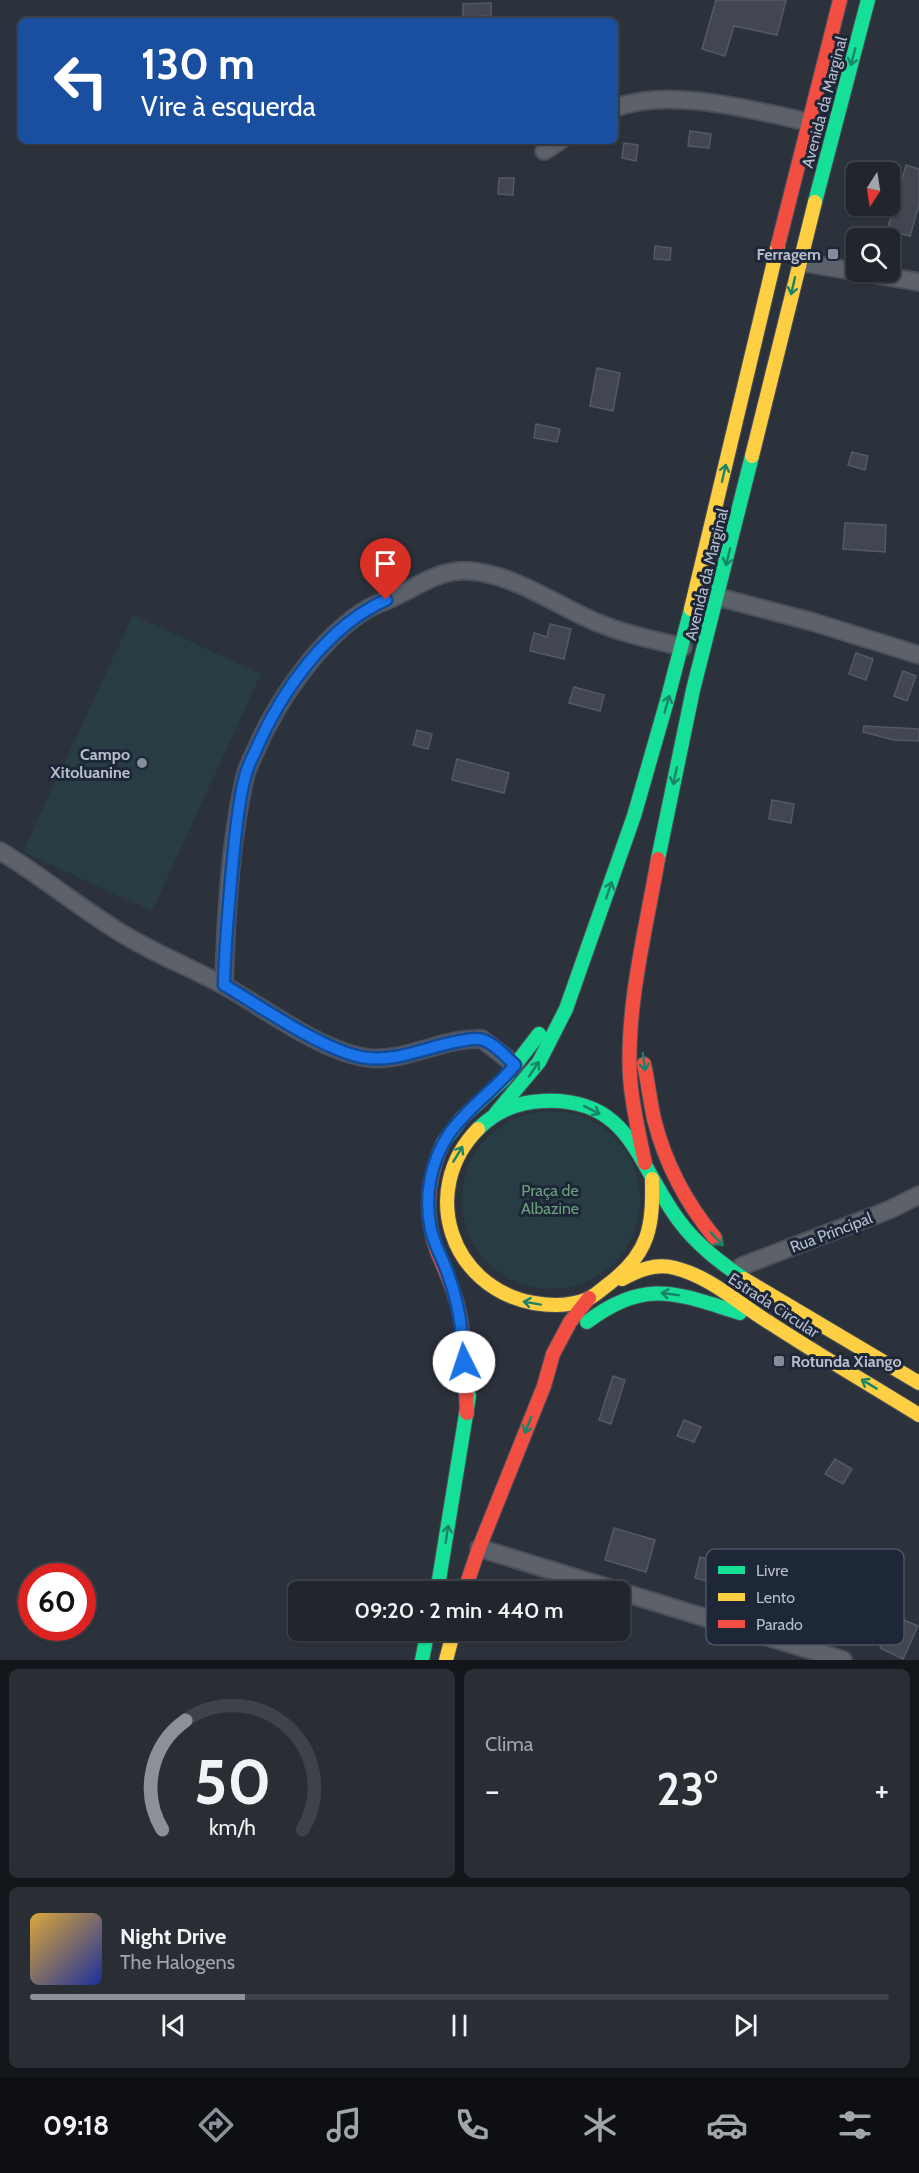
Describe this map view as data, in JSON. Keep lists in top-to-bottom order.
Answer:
{
  "streets": {
    "main road": ["Avenida da Marginal", "Estrada Circular"],
    "street": ["Rua Principal"]
  },
  "crossings": [
    ["Avenida da Marginal", "Estrada Circular"]
  ],
  "parks": ["Praça de Albazine"],
  "places": {
    "transit": ["Ferragem", "Rotunda Xiango"],
    "other": ["Campo Xitoluanine"]
  },
  "legend": ["Livre", "Lento", "Parado"],
  "north": "bottom",
  "page": {
    "turn": ["130 m", "Vire à esquerda"],
    "limit": "60",
    "trip": "09:20 · 2 min · 440 m",
    "tile": "Clima",
    "heat": ["−", "23°", "+"],
    "song": ["Night Drive", "The Halogens"],
    "tabs": "09:18",
    "gauge": ["50", "km/h"]
  }
}
